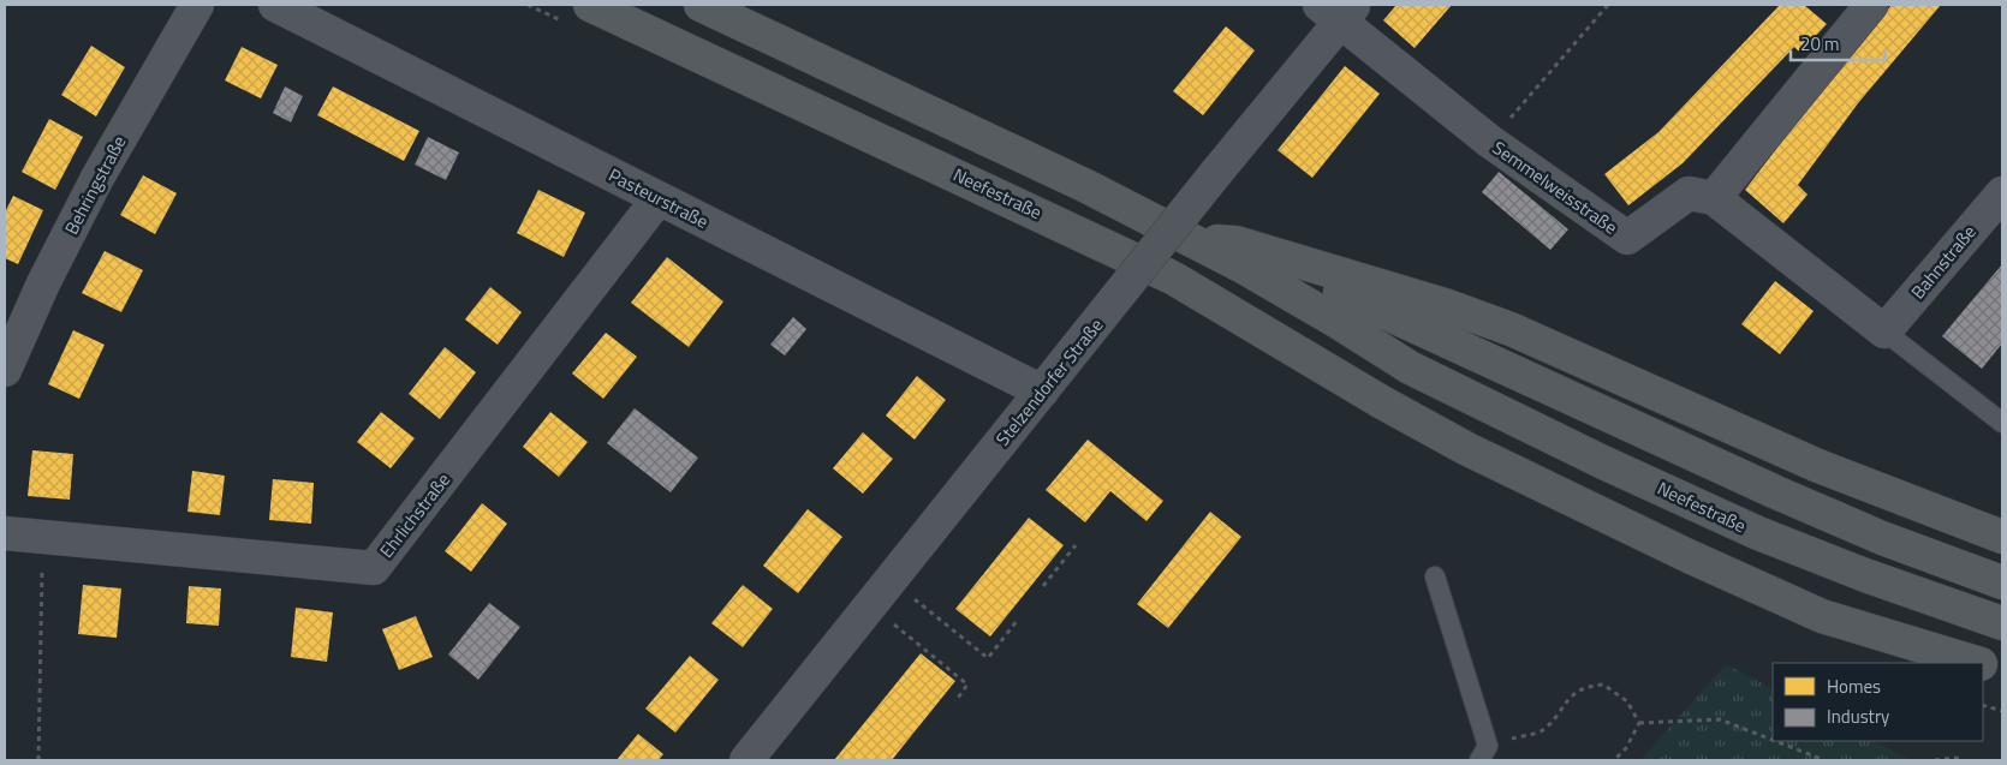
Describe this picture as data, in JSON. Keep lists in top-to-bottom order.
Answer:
{
  "streets": {
    "highway": ["Neefestraße"],
    "street": [
      "Behringstraße",
      "Semmelweisstraße",
      "Pasteurstraße",
      "Bahnstraße",
      "Stelzendorfer Straße",
      "Ehrlichstraße"
    ]
  },
  "crossings": [
    ["Semmelweisstraße", "Stelzendorfer Straße"],
    ["Pasteurstraße", "Stelzendorfer Straße"],
    ["Pasteurstraße", "Ehrlichstraße"]
  ],
  "legend": ["Homes", "Industry"],
  "scale_bar": "20 m"
}
